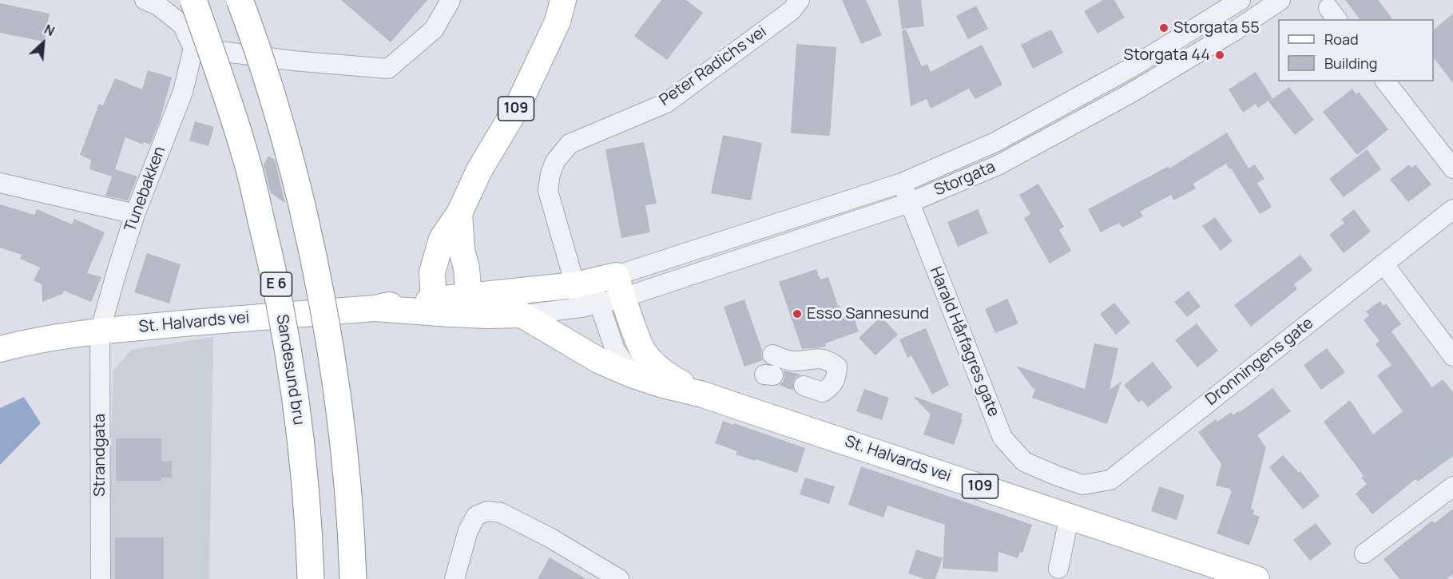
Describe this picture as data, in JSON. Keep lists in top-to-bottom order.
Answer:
{
  "streets": {
    "highway": ["E 6", "Sandesund bru"],
    "main road": ["109", "St. Halvards vei"],
    "street": [
      "Peter Radichs vei",
      "Storgata",
      "Tunebakken",
      "Harald Hårfagres gate",
      "Dronningens gate",
      "Strandgata"
    ]
  },
  "crossings": [
    ["Peter Radichs vei", "Storgata"],
    ["Peter Radichs vei", "St. Halvards vei"],
    ["109", "St. Halvards vei"],
    ["Storgata", "St. Halvards vei"],
    ["Storgata", "Harald Hårfagres gate"],
    ["Tunebakken", "St. Halvards vei"],
    ["Tunebakken", "Strandgata"],
    ["St. Halvards vei", "Strandgata"],
    ["Harald Hårfagres gate", "Dronningens gate"]
  ],
  "places": ["Storgata 55", "Storgata 44", "Esso Sannesund"],
  "legend": ["Road", "Building"],
  "north": "top right"
}
